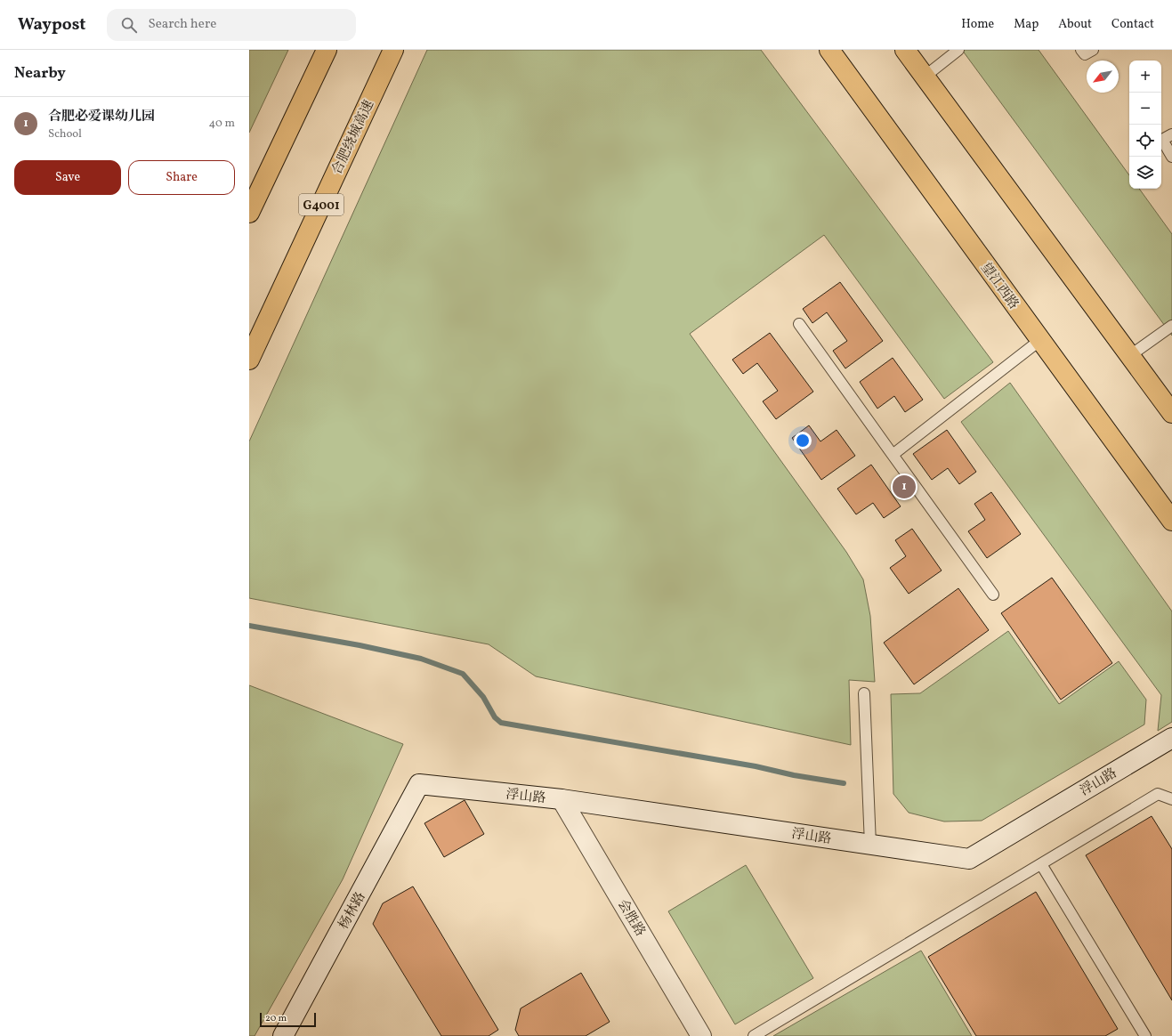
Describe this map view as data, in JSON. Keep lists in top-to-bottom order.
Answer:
{
  "streets": {
    "main road": ["合肥绕城高速", "G4001", "望江西路"],
    "street": ["浮山路", "杨林路", "会胜路"]
  },
  "crossings": [
    ["浮山路", "杨林路"],
    ["浮山路", "会胜路"]
  ],
  "scale_bar": "20 m",
  "north": "bottom left",
  "page": {
    "header": "Waypost",
    "search": "Search here",
    "nav": [
      "Home",
      "Map",
      "About",
      "Contact"
    ],
    "heading": "Nearby",
    "map_buttons": ["+", "−"],
    "list": [
      {
        "mark": "1",
        "name": "合肥必爱课幼儿园",
        "note": "School",
        "value": "40 m"
      }
    ],
    "buttons": ["Save", "Share"],
    "pins": "1",
    "scale": "20 m"
  }
}
